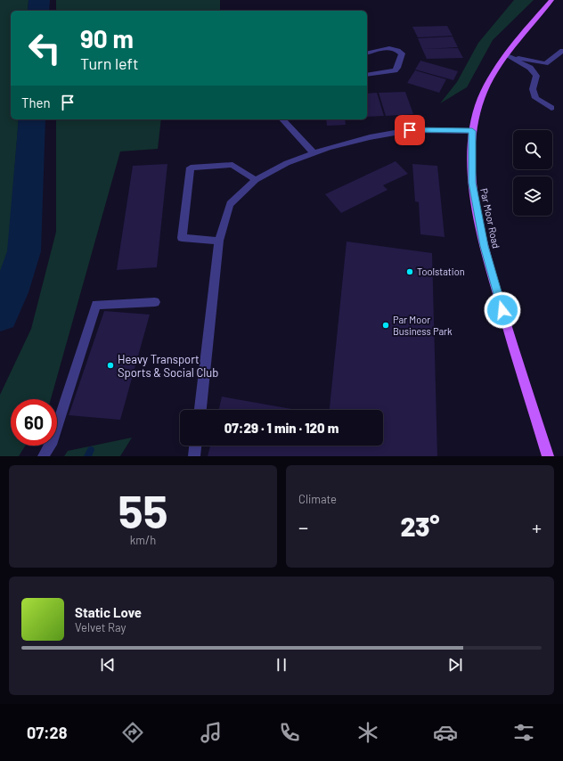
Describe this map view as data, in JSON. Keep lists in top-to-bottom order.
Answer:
{
  "streets": {
    "main road": ["Par Moor Road"]
  },
  "places": ["Toolstation", "Par Moor Business Park", "Heavy Transport Sports & Social Club"],
  "page": {
    "turn": ["90 m", "Turn left"],
    "then": "Then",
    "limit": "60",
    "trip": "07:29 · 1 min · 120 m",
    "tile": [
      ["55", "km/h"],
      "Climate"
    ],
    "heat": ["−", "23°", "+"],
    "song": ["Static Love", "Velvet Ray"],
    "tabs": "07:28"
  }
}
